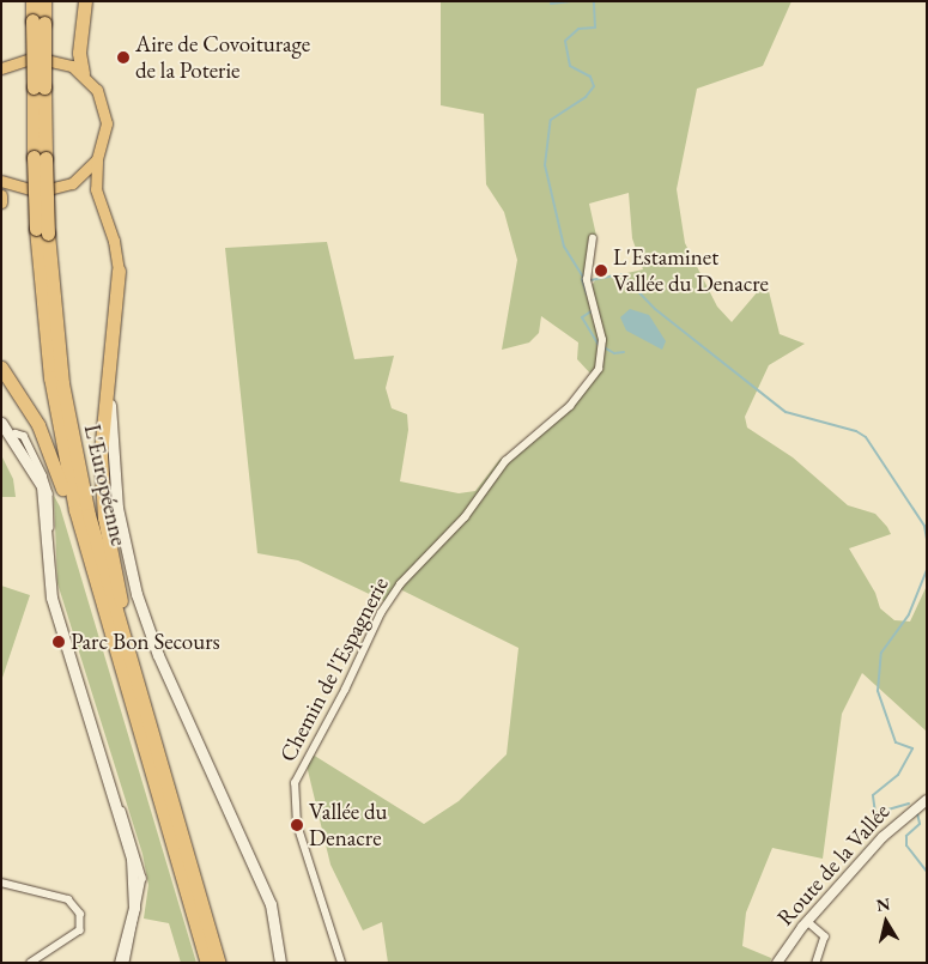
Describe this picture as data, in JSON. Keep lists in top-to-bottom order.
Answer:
{
  "streets": {
    "highway": ["L'Européenne"],
    "street": ["Chemin de l'Espagnerie", "Route de la Vallée"]
  },
  "places": [
    "Aire de Covoiturage de la Poterie",
    "L'Estaminet Vallée du Denacre",
    "Parc Bon Secours",
    "Vallée du Denacre"
  ],
  "north": "top"
}
